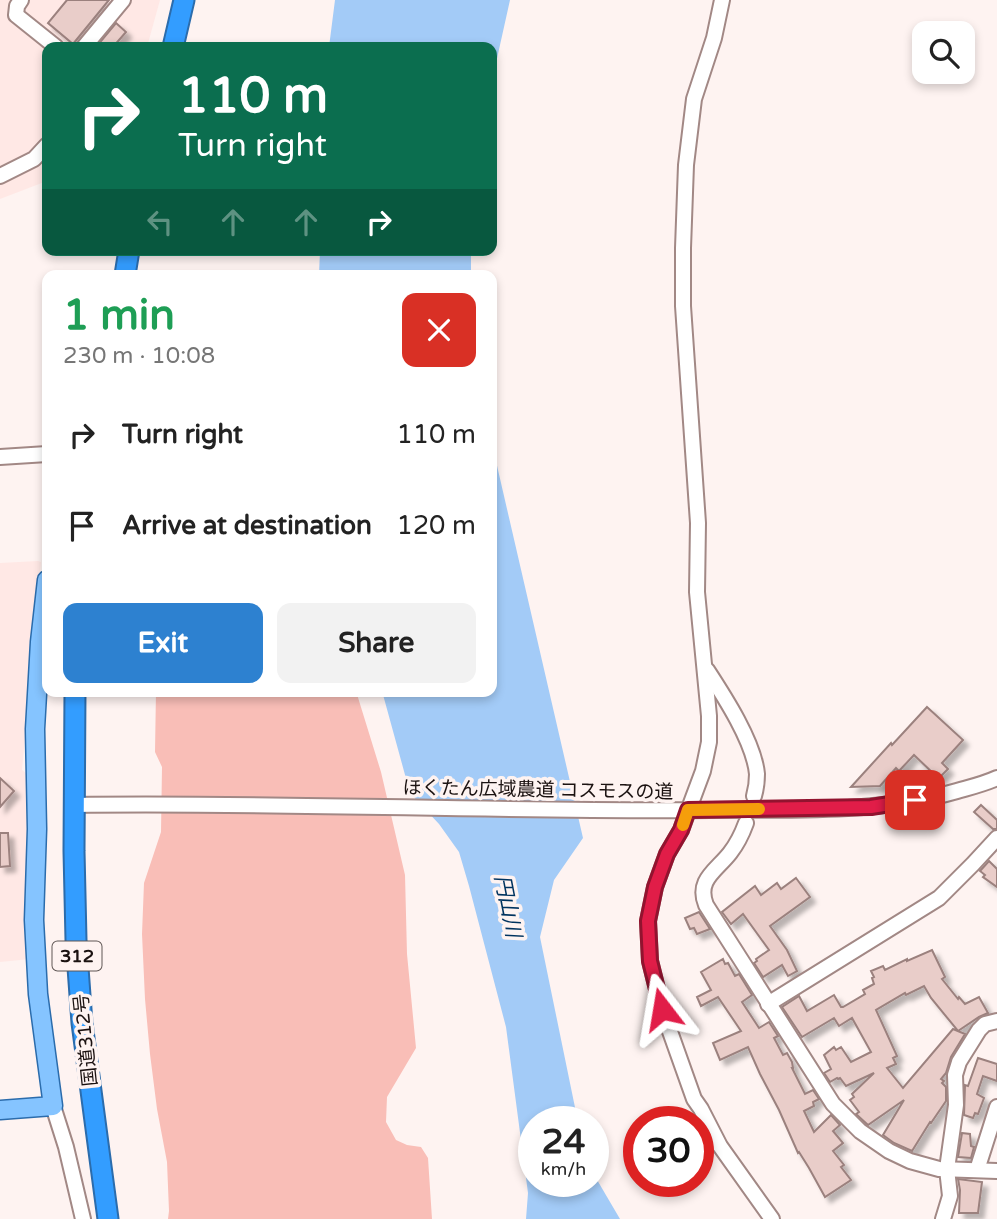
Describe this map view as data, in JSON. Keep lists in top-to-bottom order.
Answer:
{
  "streets": {
    "highway": ["312", "国道312号"],
    "street": ["ほくたん広域農道 コスモスの道"]
  },
  "crossings": [
    ["ほくたん広域農道 コスモスの道", "国道312号"]
  ],
  "water": ["円山川"],
  "page": {
    "turn": ["110 m", "Turn right"],
    "heading": ["1 min", "230 m · 10:08"],
    "list": [
      {
        "name": "Turn right",
        "value": "110 m"
      },
      {
        "name": "Arrive at destination",
        "value": "120 m"
      }
    ],
    "buttons": ["Exit", "Share"],
    "speed": "24 km/h",
    "limit": "30"
  }
}
